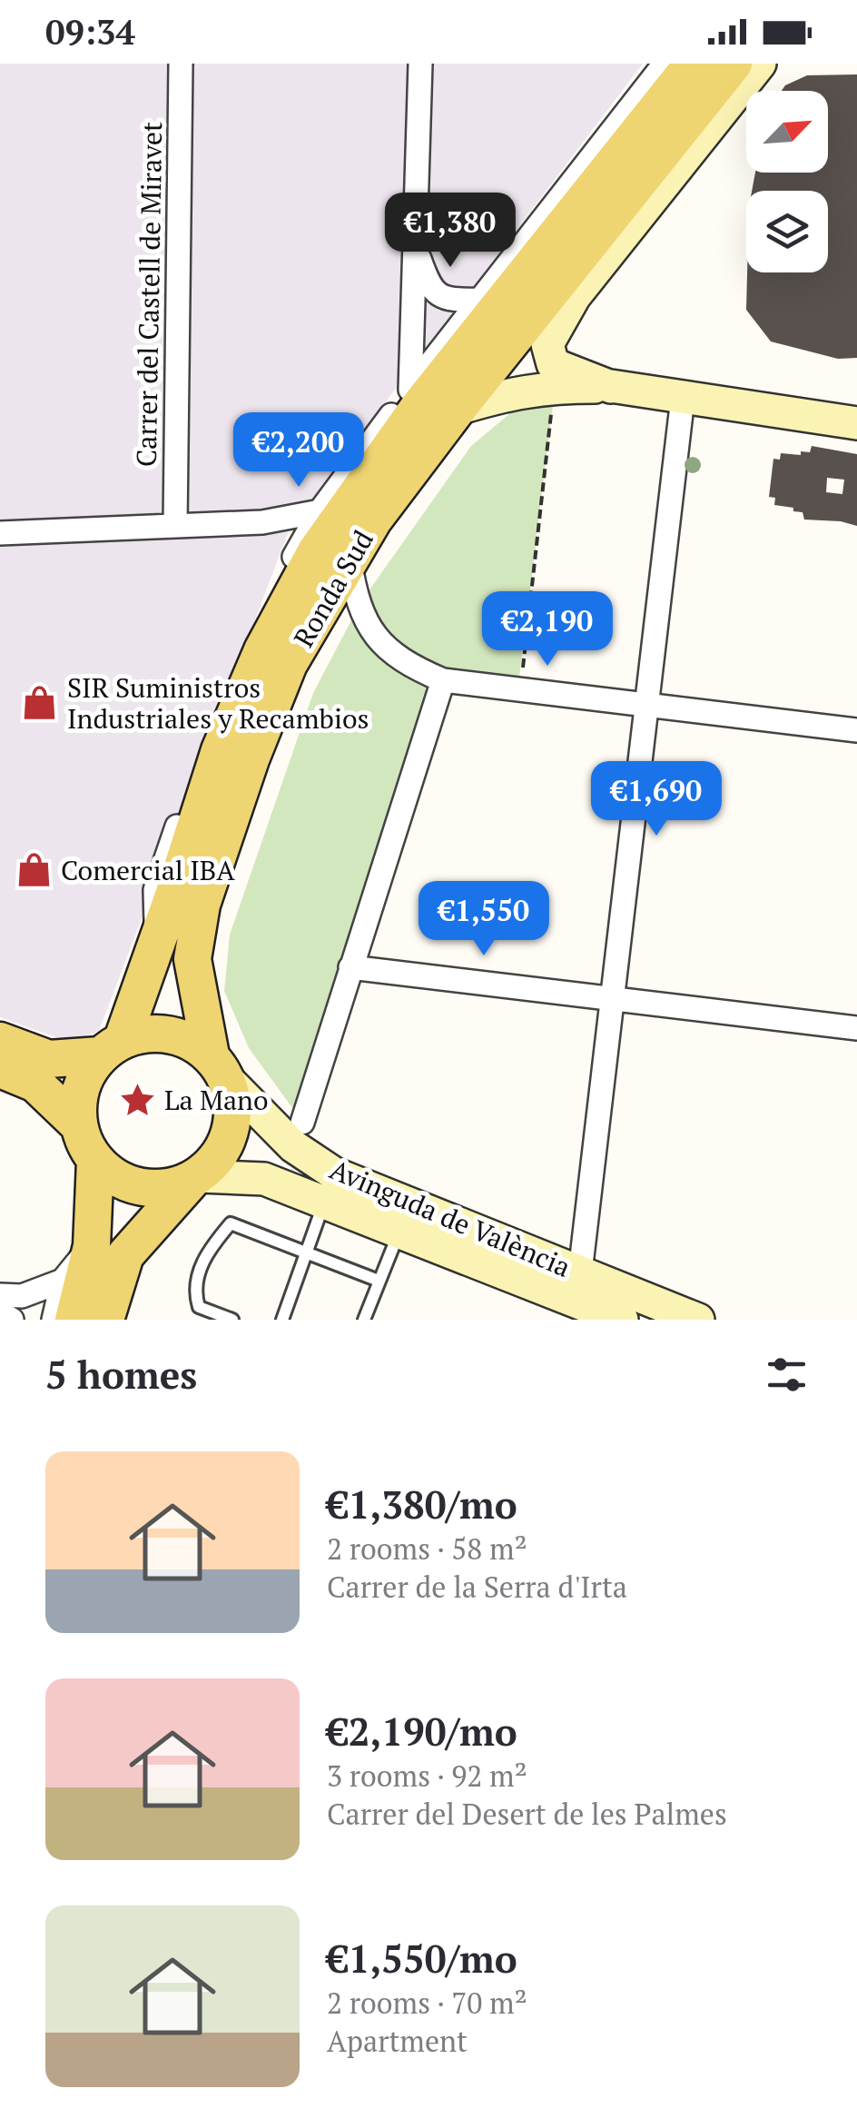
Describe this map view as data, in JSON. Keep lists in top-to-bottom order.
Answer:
{
  "streets": {
    "main road": ["Ronda Sud", "Avinguda de València"],
    "street": ["Carrer del Castell de Miravet"]
  },
  "crossings": [
    ["Ronda Sud", "Avinguda de València"]
  ],
  "places": {
    "shop": ["SIR Suministros Industriales y Recambios", "Comercial IBA"],
    "place": ["La Mano"]
  },
  "north": "top right",
  "page": {
    "status": "09:34",
    "price": [
      "€1,380",
      "€2,200",
      "€2,190",
      "€1,690",
      "€1,550"
    ],
    "heading": "5 homes",
    "list": [
      {
        "name": "€1,380/mo",
        "note": "2 rooms · 58 m² · Carrer de la Serra d'Irta"
      },
      {
        "name": "€2,190/mo",
        "note": "3 rooms · 92 m² · Carrer del Desert de les Palmes"
      },
      {
        "name": "€1,550/mo",
        "note": "2 rooms · 70 m² · Apartment"
      }
    ]
  }
}
